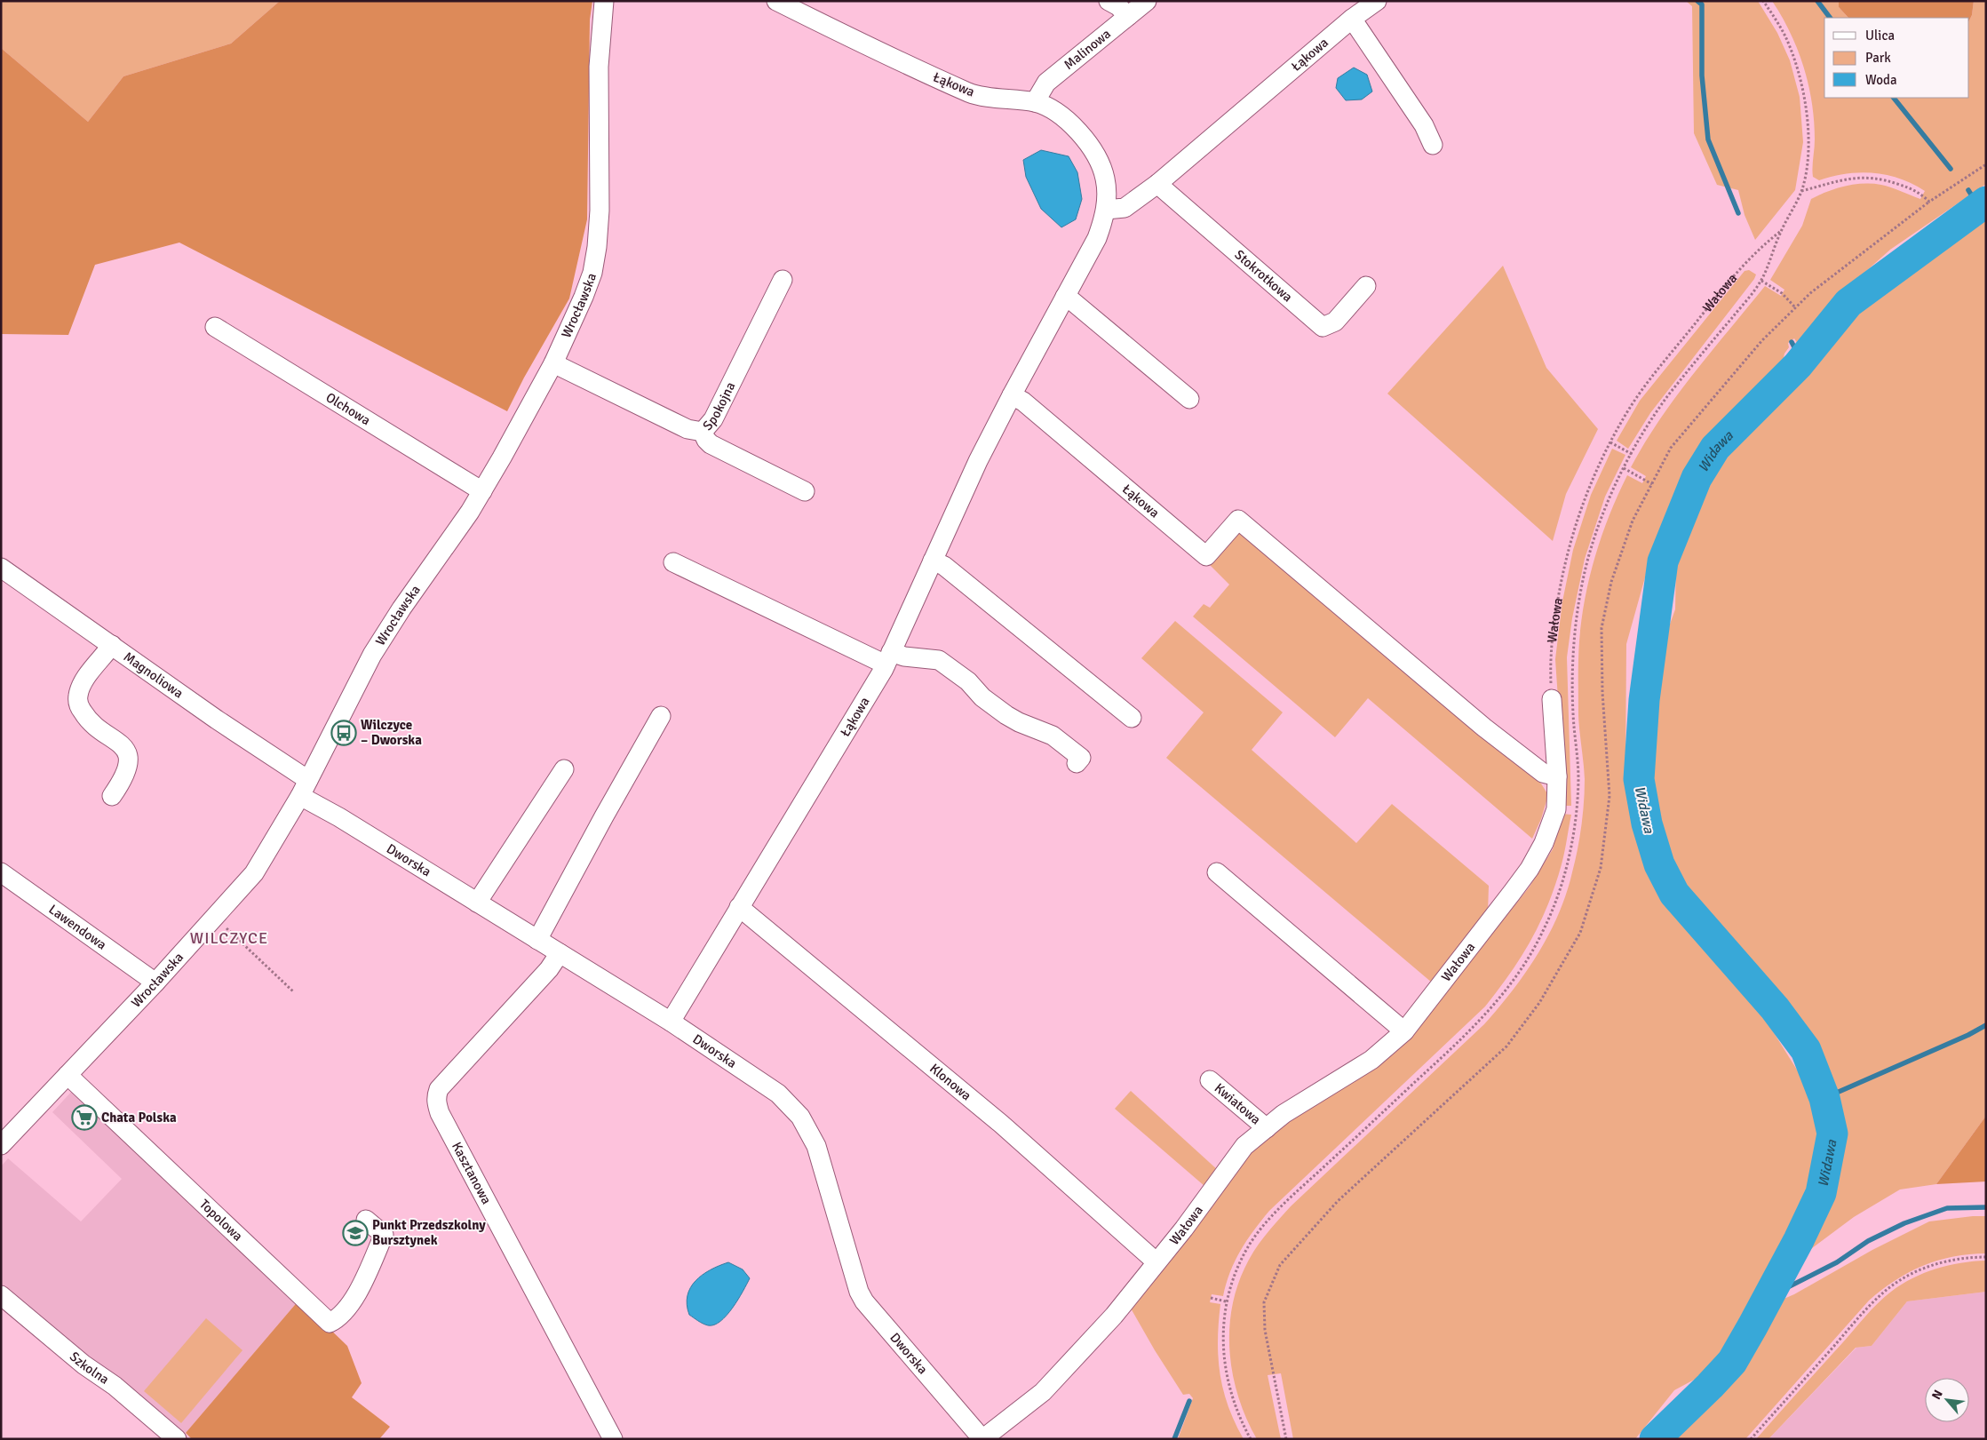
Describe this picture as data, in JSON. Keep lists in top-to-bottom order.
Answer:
{
  "streets": {
    "street": [
      "Malinowa",
      "Łąkowa",
      "Stokrotkowa",
      "Wałowa",
      "Wrocławska",
      "Spokojna",
      "Olchowa",
      "Magnoliowa",
      "Dworska",
      "Lawendowa",
      "Klonowa",
      "Kwiatowa",
      "Kasztanowa",
      "Topolowa",
      "Szkolna"
    ]
  },
  "crossings": [
    ["Malinowa", "Łąkowa"],
    ["Łąkowa", "Stokrotkowa"],
    ["Łąkowa", "Wałowa"],
    ["Łąkowa", "Dworska"],
    ["Łąkowa", "Klonowa"],
    ["Wałowa", "Dworska"],
    ["Wałowa", "Klonowa"],
    ["Wałowa", "Kwiatowa"],
    ["Wrocławska", "Spokojna"],
    ["Wrocławska", "Olchowa"],
    ["Wrocławska", "Magnoliowa"],
    ["Wrocławska", "Dworska"],
    ["Wrocławska", "Lawendowa"],
    ["Wrocławska", "Topolowa"],
    ["Magnoliowa", "Dworska"],
    ["Dworska", "Kasztanowa"]
  ],
  "districts": ["WILCZYCE"],
  "water": ["Widawa"],
  "places": {
    "bus stop": ["Wilczyce – Dworska"],
    "supermarket": ["Chata Polska"],
    "school or university": ["Punkt Przedszkolny Bursztynek"]
  },
  "legend": ["Ulica", "Park", "Woda"],
  "north": "top left"
}
